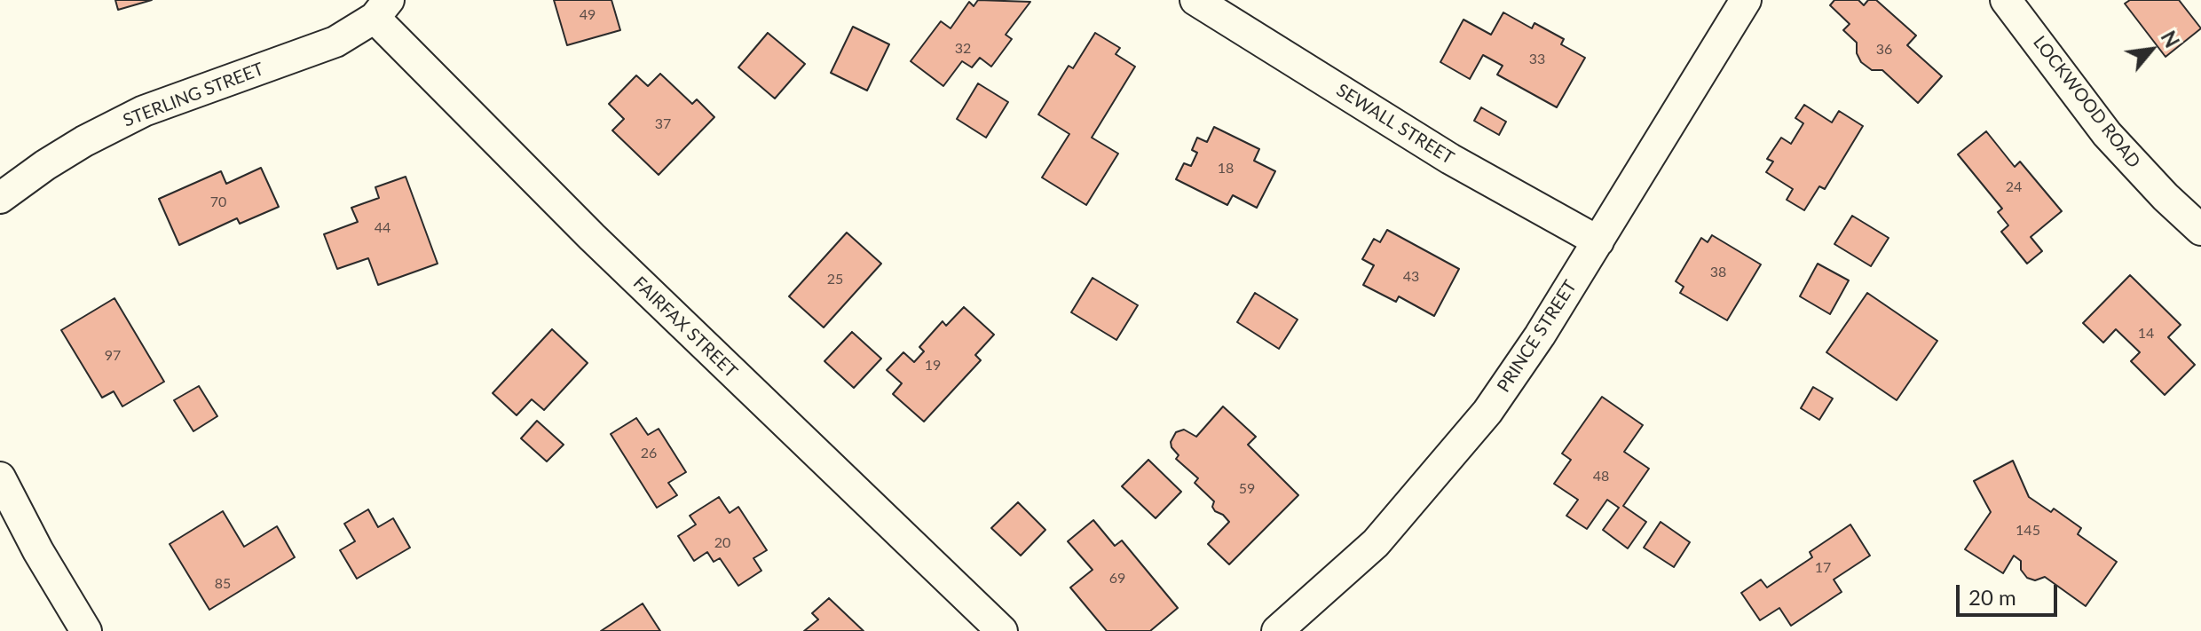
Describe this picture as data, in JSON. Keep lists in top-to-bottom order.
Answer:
{
  "streets": {
    "street": [
      "STERLING STREET",
      "LOCKWOOD ROAD",
      "SEWALL STREET",
      "FAIRFAX STREET",
      "PRINCE STREET"
    ]
  },
  "crossings": [
    ["STERLING STREET", "FAIRFAX STREET"],
    ["SEWALL STREET", "PRINCE STREET"]
  ],
  "house_numbers": [
    "49",
    "32",
    "36",
    "33",
    "37",
    "18",
    "24",
    "70",
    "44",
    "38",
    "43",
    "25",
    "14",
    "97",
    "19",
    "26",
    "48",
    "59",
    "145",
    "20",
    "17",
    "69",
    "85"
  ],
  "scale_bar": "20 m",
  "north": "top right"
}
